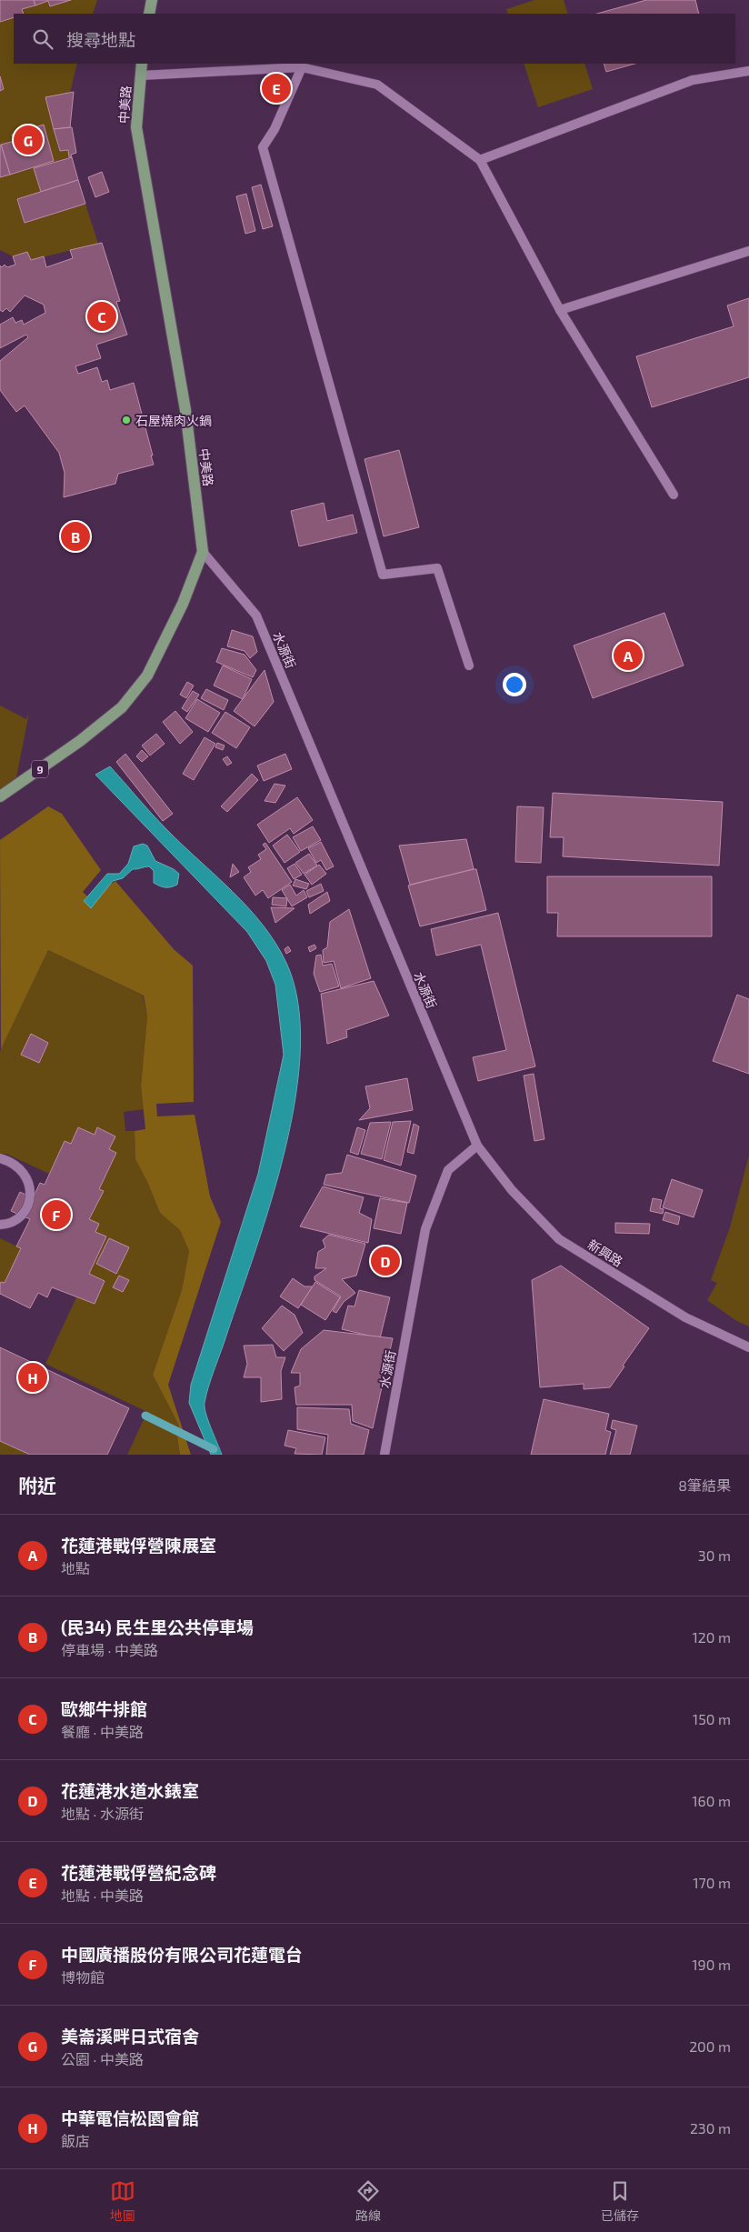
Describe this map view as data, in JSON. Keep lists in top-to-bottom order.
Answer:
{
  "streets": {
    "main road": ["中美路", "9"],
    "street": ["水源街", "新興路"]
  },
  "crossings": [
    ["中美路", "水源街"],
    ["水源街", "新興路"]
  ],
  "places": ["石屋燒肉火鍋"],
  "page": {
    "search": "搜尋地點",
    "pins": [
      "E",
      "G",
      "C",
      "B",
      "A",
      "F",
      "D",
      "H"
    ],
    "heading": ["附近", "8筆結果"],
    "list": [
      {
        "mark": "A",
        "name": "花蓮港戰俘營陳展室",
        "note": "地點",
        "value": "30 m"
      },
      {
        "mark": "B",
        "name": "(民34) 民生里公共停車場",
        "note": "停車場 · 中美路",
        "value": "120 m"
      },
      {
        "mark": "C",
        "name": "歐鄉牛排館",
        "note": "餐廳 · 中美路",
        "value": "150 m"
      },
      {
        "mark": "D",
        "name": "花蓮港水道水錶室",
        "note": "地點 · 水源街",
        "value": "160 m"
      },
      {
        "mark": "E",
        "name": "花蓮港戰俘營紀念碑",
        "note": "地點 · 中美路",
        "value": "170 m"
      },
      {
        "mark": "F",
        "name": "中國廣播股份有限公司花蓮電台",
        "note": "博物館",
        "value": "190 m"
      },
      {
        "mark": "G",
        "name": "美崙溪畔日式宿舍",
        "note": "公園 · 中美路",
        "value": "200 m"
      },
      {
        "mark": "H",
        "name": "中華電信松園會館",
        "note": "飯店",
        "value": "230 m"
      }
    ],
    "nav": ["地圖", "路線", "已儲存"]
  }
}
